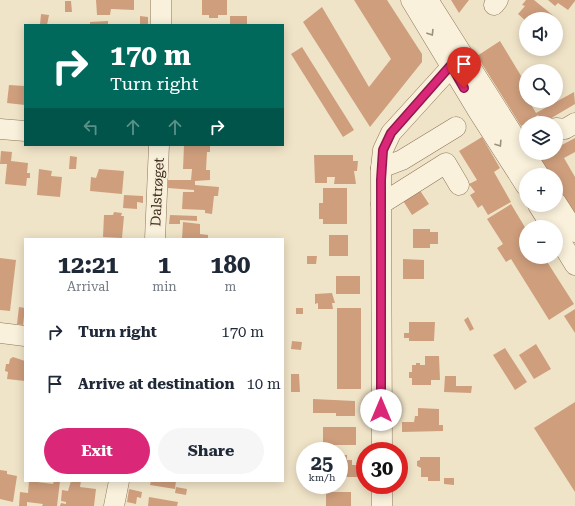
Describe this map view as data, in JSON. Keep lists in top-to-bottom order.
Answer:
{
  "streets": {
    "street": ["Dalstrøget"]
  },
  "page": {
    "map_buttons": ["+", "−"],
    "turn": ["170 m", "Turn right"],
    "eta": [
      "12:21",
      "Arrival",
      "1",
      "min",
      "180",
      "m"
    ],
    "list": [
      {
        "name": "Turn right",
        "value": "170 m"
      },
      {
        "name": "Arrive at destination",
        "value": "10 m"
      }
    ],
    "buttons": ["Exit", "Share"],
    "speed": "25 km/h",
    "limit": "30"
  }
}
